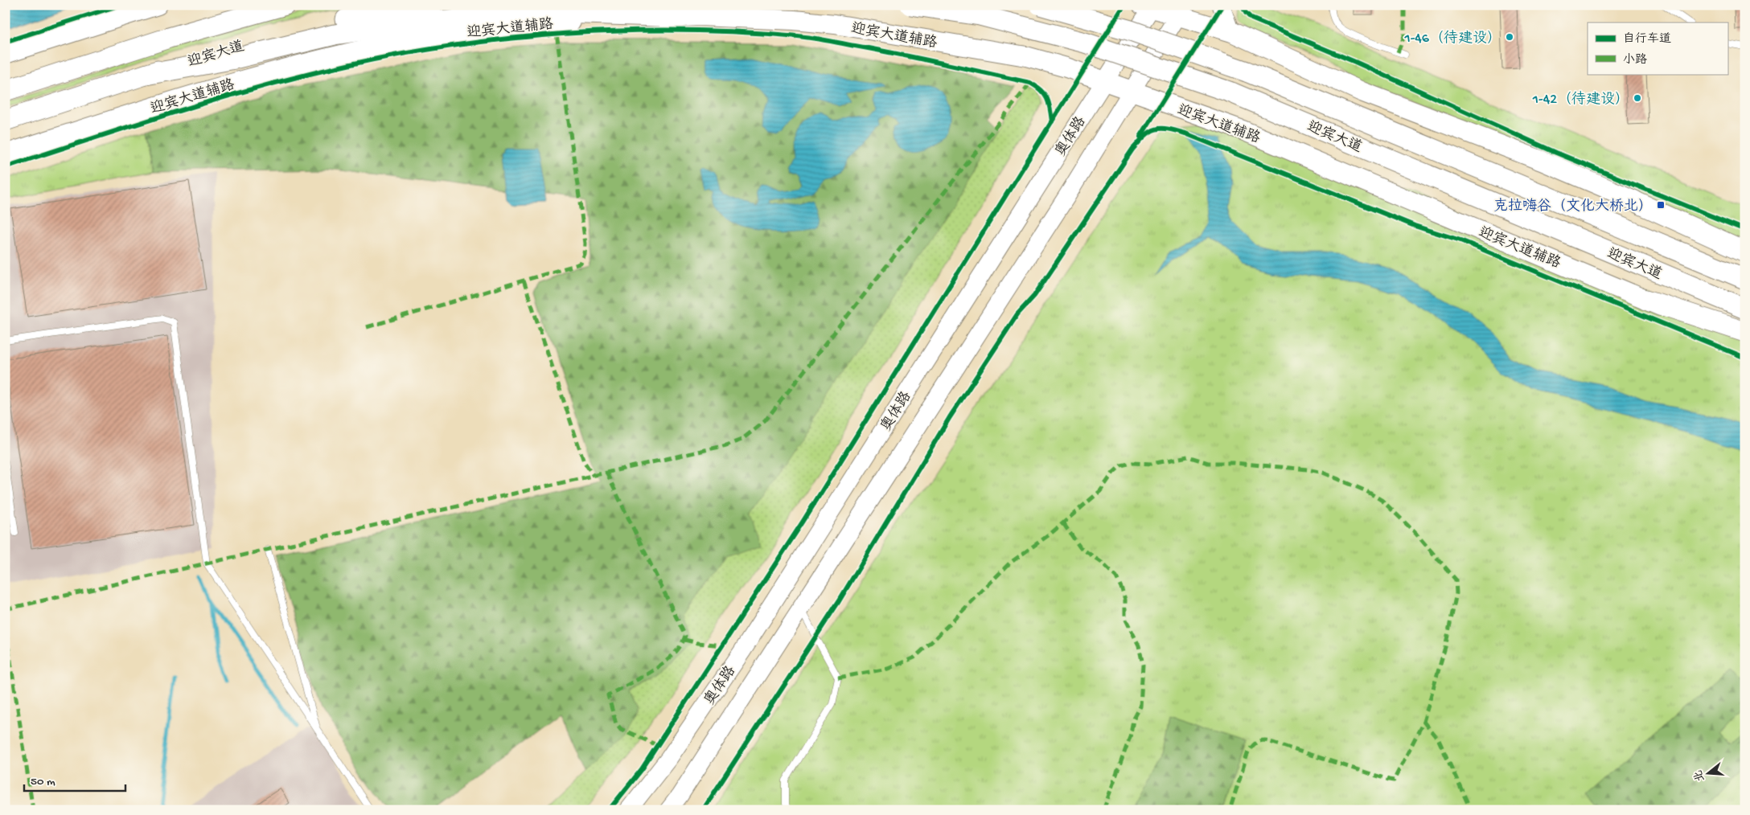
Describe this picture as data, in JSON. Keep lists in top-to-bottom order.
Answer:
{
  "streets": {
    "highway": ["迎宾大道"],
    "main road": ["迎宾大道辅路", "奥体路"]
  },
  "crossings": [
    ["迎宾大道辅路", "奥体路"]
  ],
  "places": {
    "other": ["1-46（待建设）", "1-42（待建设）"],
    "transit": ["克拉嗨谷（文化大桥北）"]
  },
  "legend": ["自行车道", "小路"],
  "scale_bar": "50 m",
  "north": "left"
}
